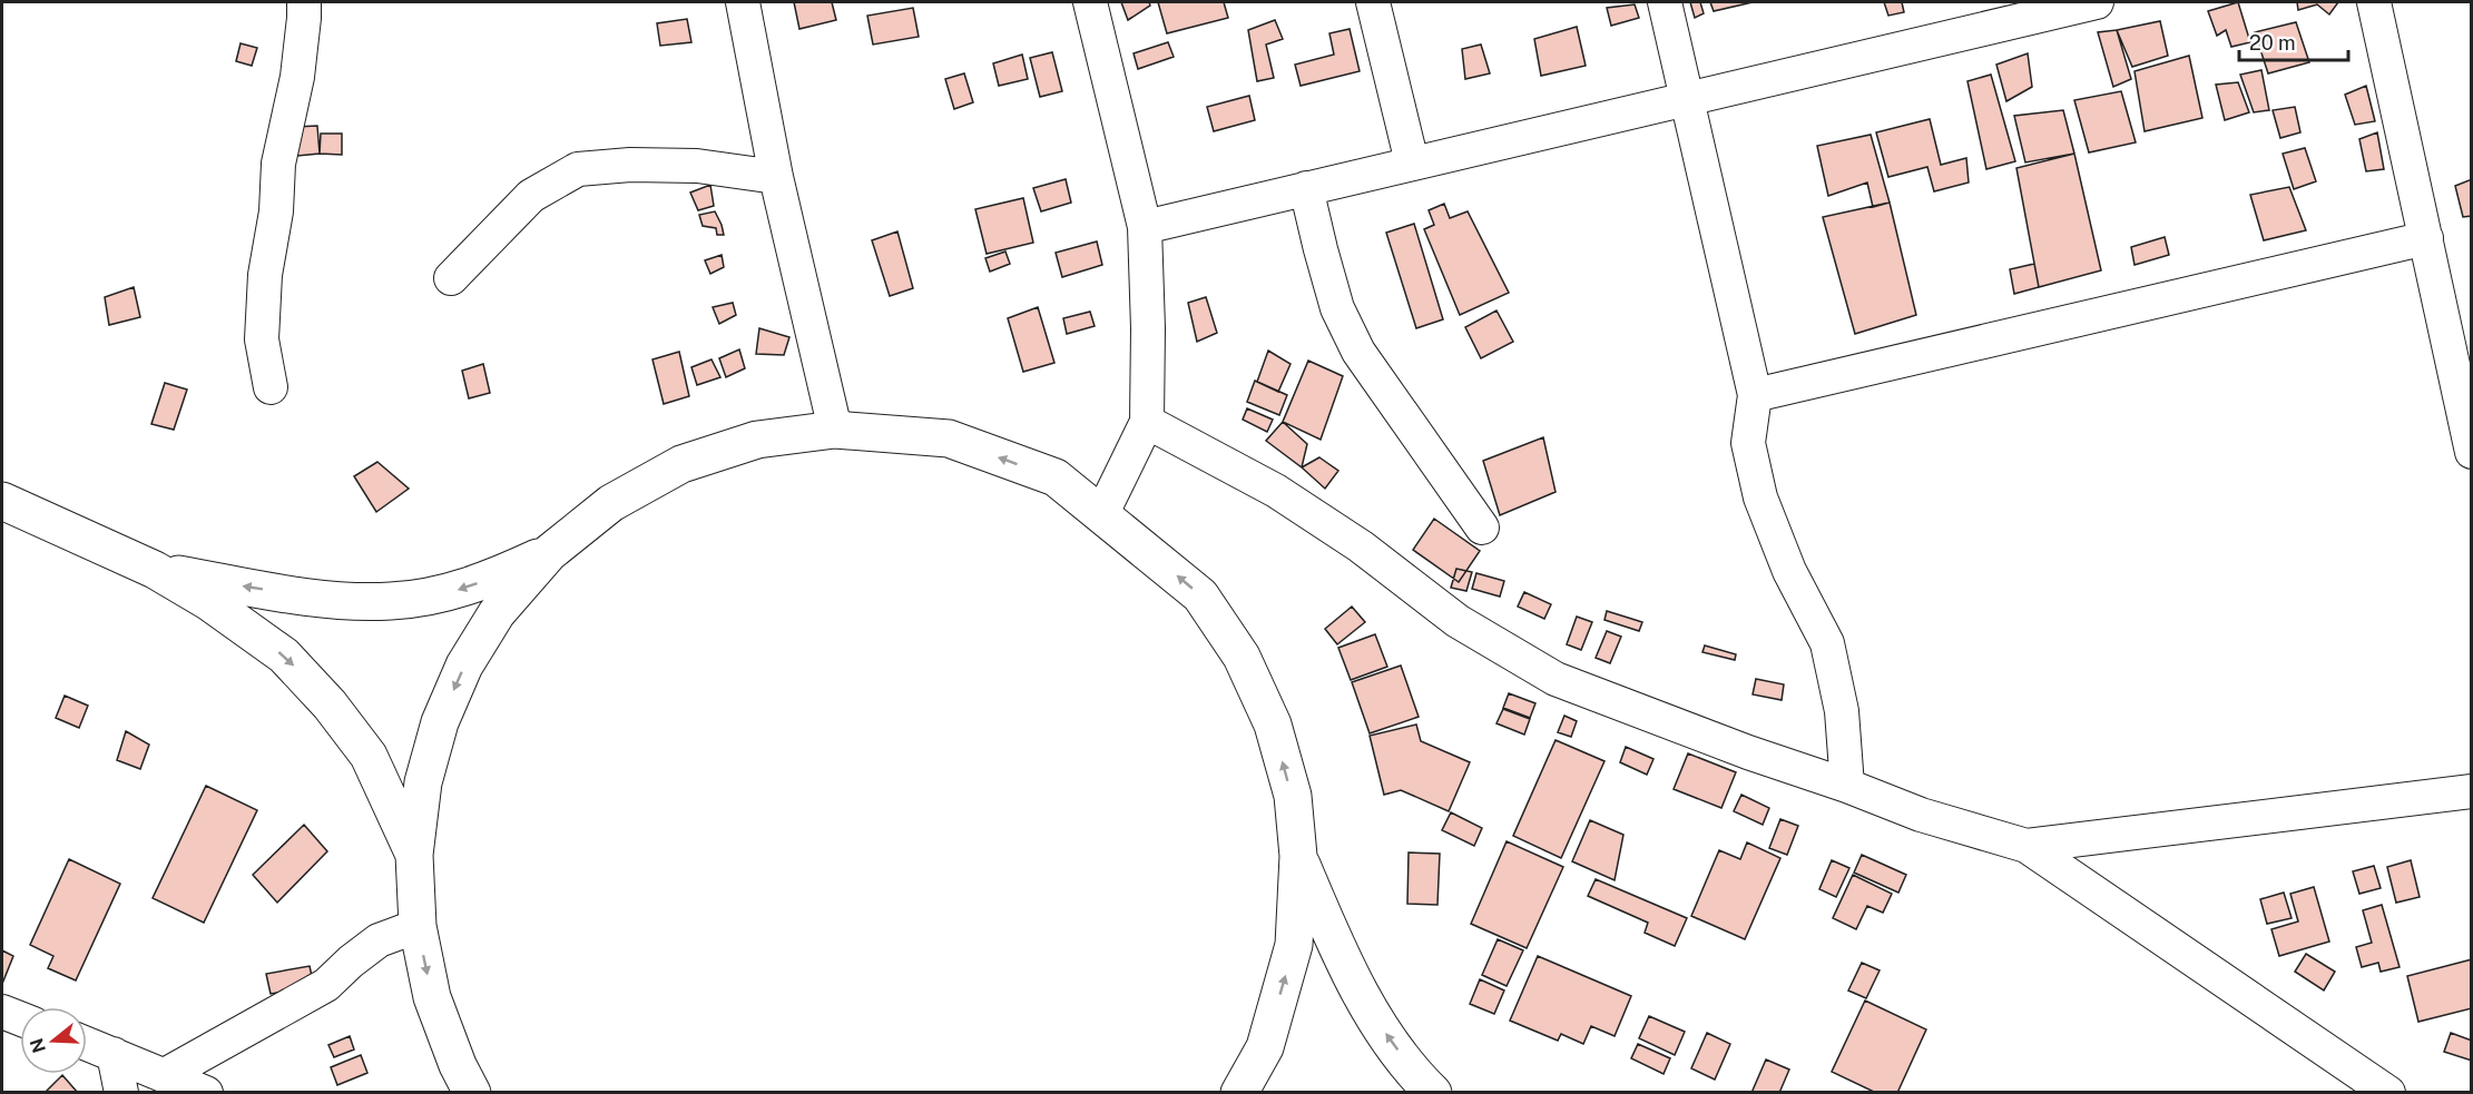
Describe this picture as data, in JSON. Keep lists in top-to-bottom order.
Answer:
{
  "scale_bar": "20 m",
  "north": "left"
}
